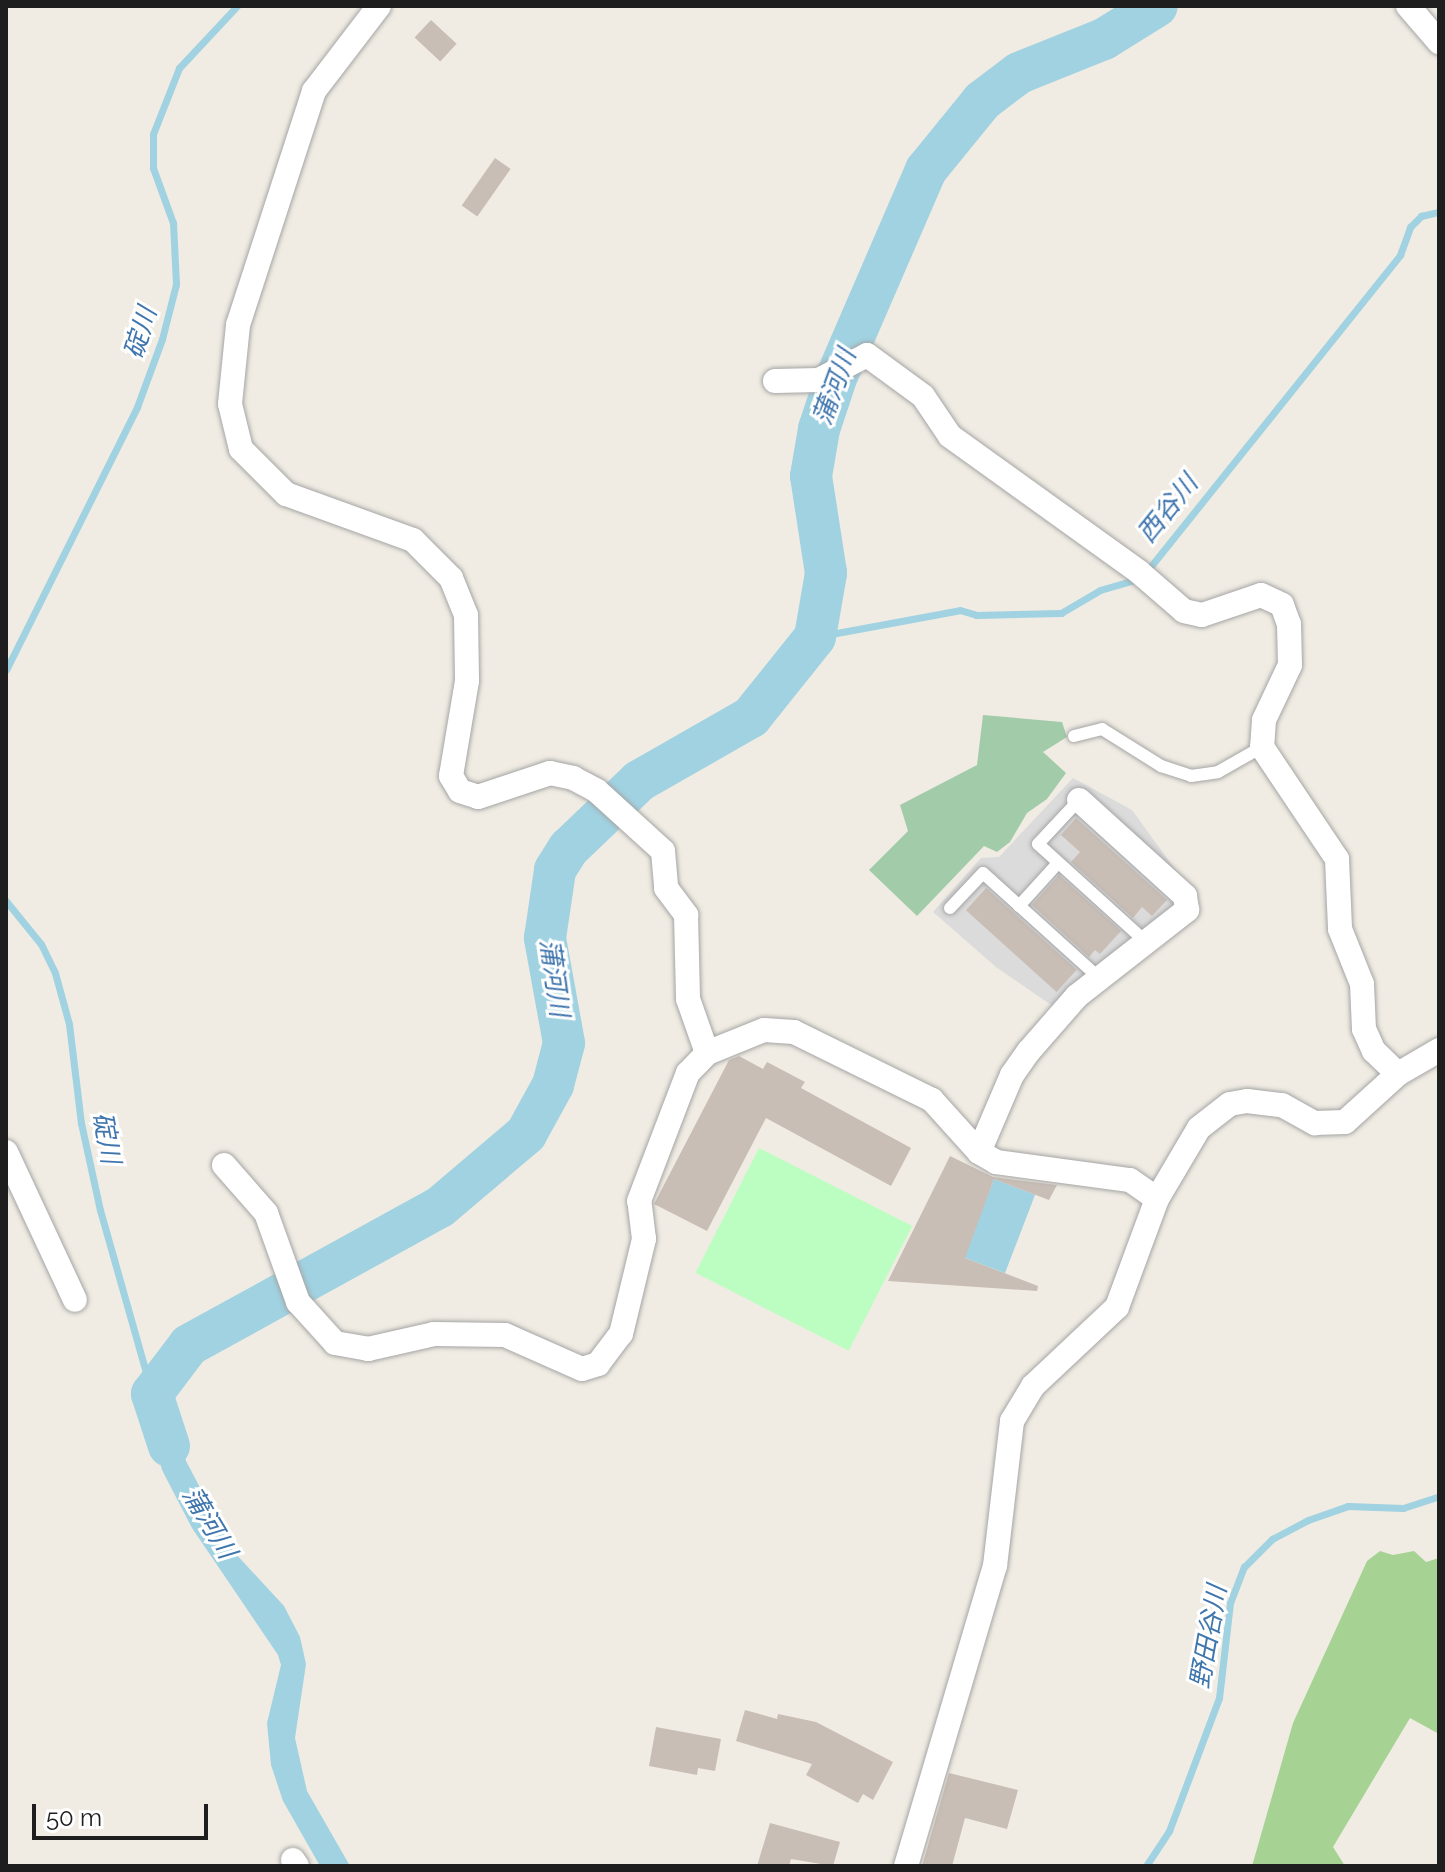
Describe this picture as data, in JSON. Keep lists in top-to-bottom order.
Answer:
{
  "water": [
    "碇川",
    "蒲河川",
    "西谷川",
    "野田谷川"
  ],
  "scale_bar": "50 m"
}
